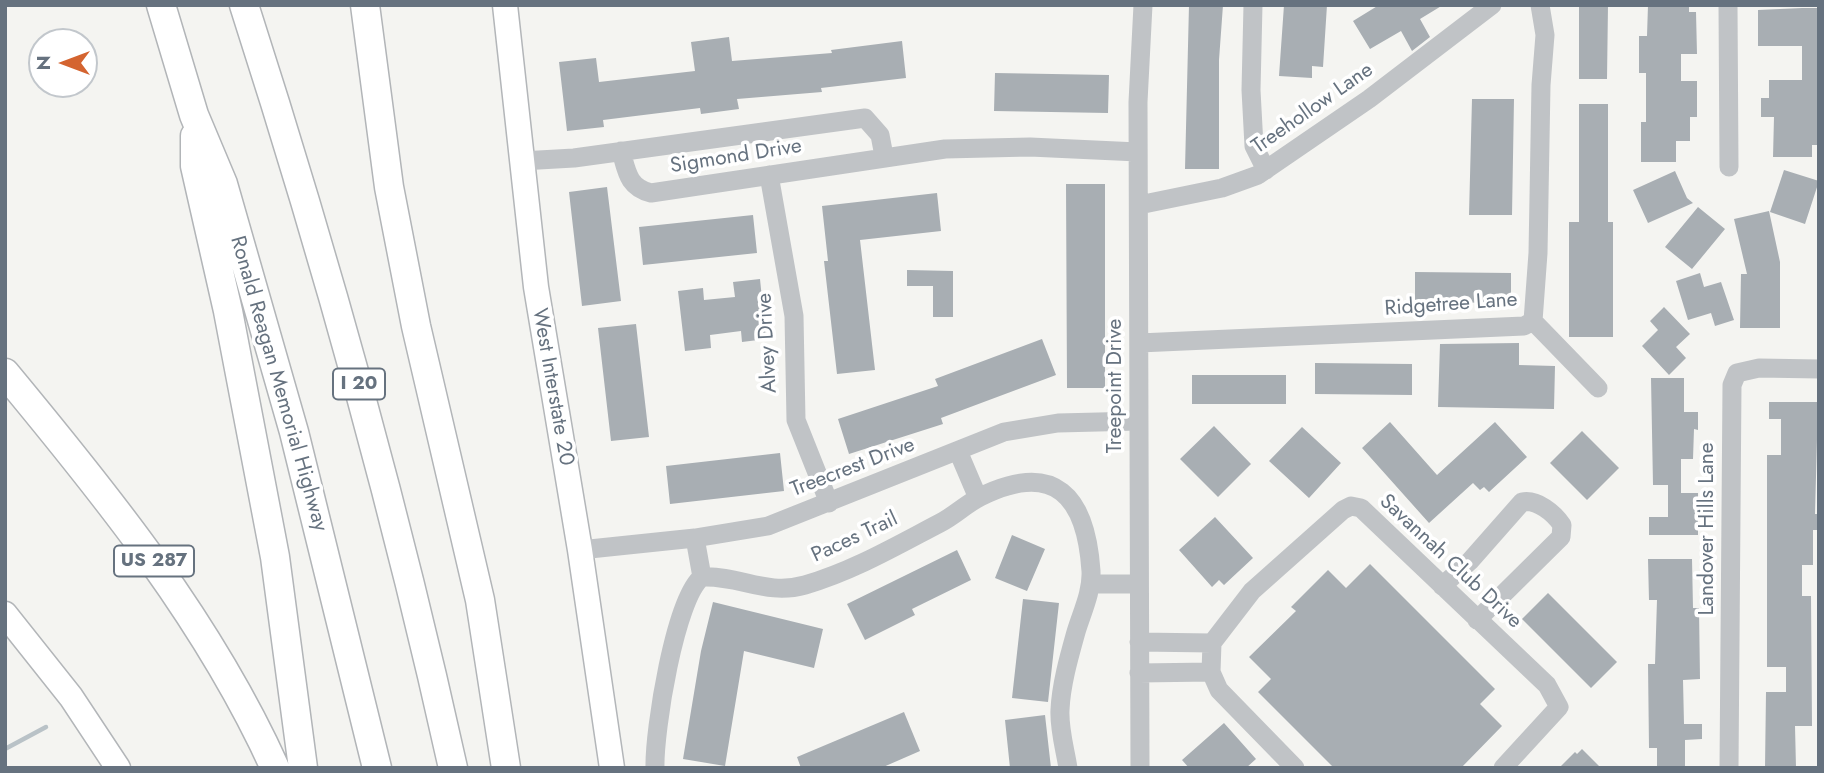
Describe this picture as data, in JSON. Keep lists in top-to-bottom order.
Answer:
{
  "streets": {
    "highway": ["Ronald Reagan Memorial Highway", "I 20", "US 287"],
    "main road": ["West Interstate 20"],
    "street": [
      "Treehollow Lane",
      "Sigmond Drive",
      "Ridgetree Lane",
      "Alvey Drive",
      "Treepoint Drive",
      "Treecrest Drive",
      "Landover Hills Lane",
      "Paces Trail",
      "Savannah Club Drive"
    ]
  },
  "crossings": [
    ["Treehollow Lane", "Treepoint Drive"],
    ["Sigmond Drive", "Alvey Drive"],
    ["Sigmond Drive", "Treepoint Drive"],
    ["Sigmond Drive", "West Interstate 20"],
    ["Ridgetree Lane", "Treepoint Drive"],
    ["Alvey Drive", "Treecrest Drive"],
    ["Treepoint Drive", "Treecrest Drive"],
    ["West Interstate 20", "Treecrest Drive"]
  ],
  "north": "left"
}
